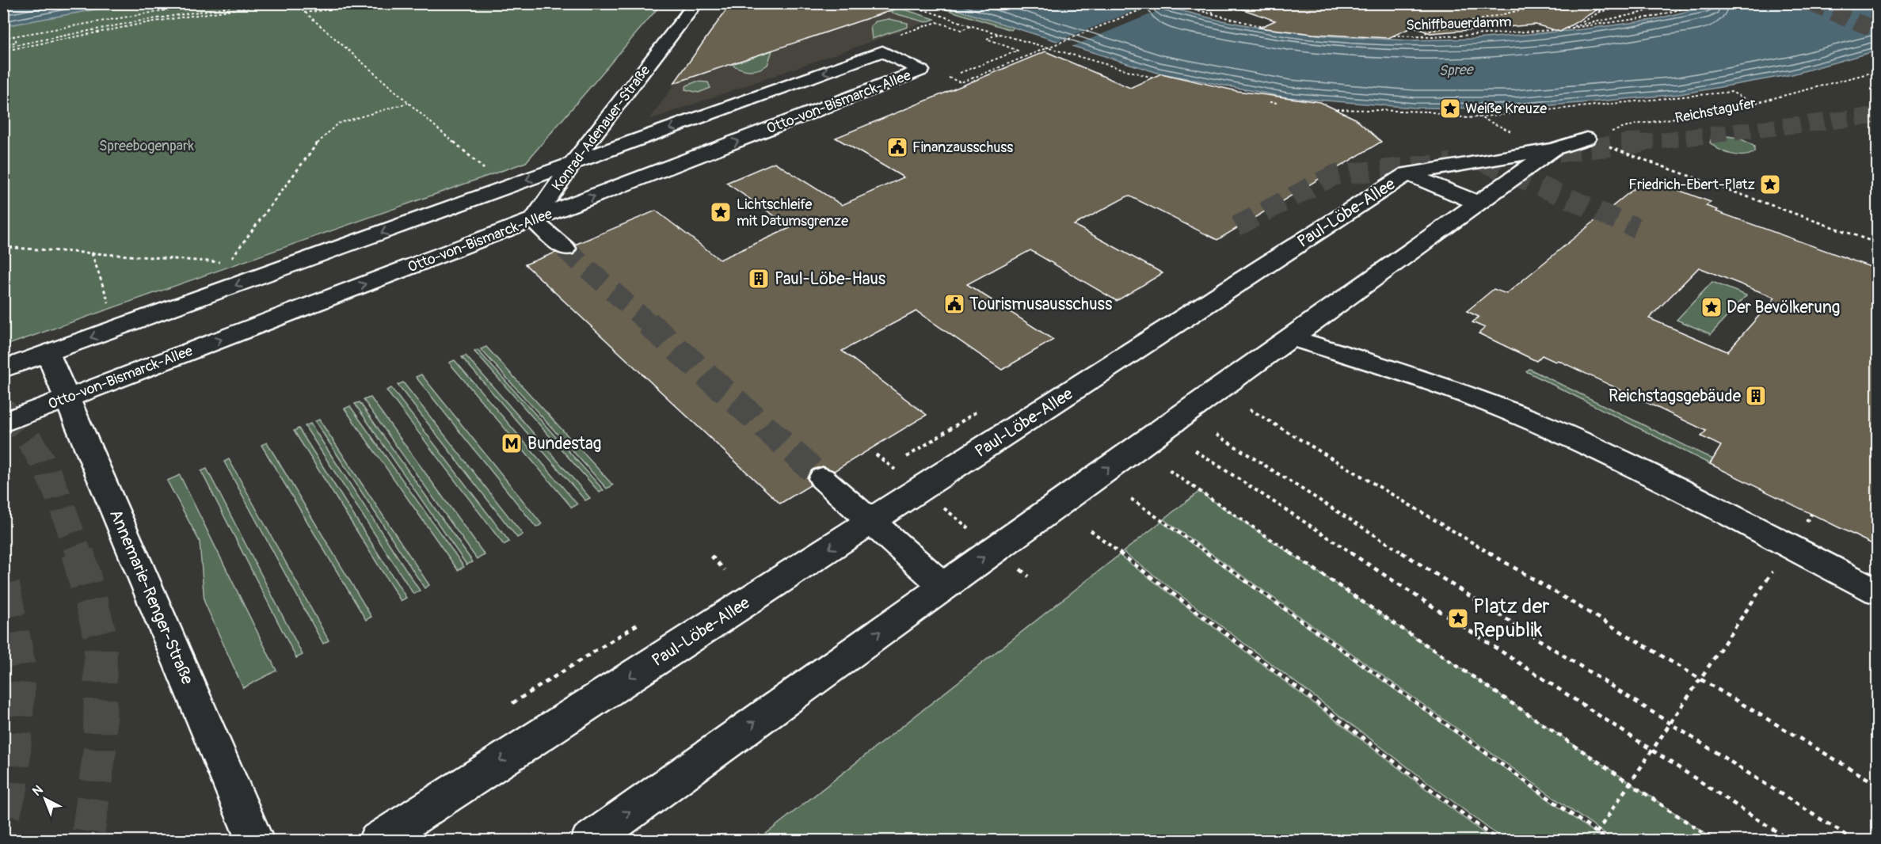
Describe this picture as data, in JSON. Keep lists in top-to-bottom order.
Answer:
{
  "streets": {
    "street": [
      "Otto-von-Bismarck-Allee",
      "Konrad-Adenauer-Straße",
      "Paul-Löbe-Allee",
      "Annemarie-Renger-Straße"
    ],
    "path": ["Schiffbauerdamm", "Reichstagufer"]
  },
  "crossings": [
    ["Otto-von-Bismarck-Allee", "Konrad-Adenauer-Straße"],
    ["Otto-von-Bismarck-Allee", "Annemarie-Renger-Straße"]
  ],
  "water": ["Spree"],
  "parks": ["Spreebogenpark"],
  "places": {
    "place": [
      "Weiße Kreuze",
      "Friedrich-Ebert-Platz",
      "Lichtschleife mit Datumsgrenze",
      "Der Bevölkerung",
      "Platz der Republik"
    ],
    "public building": ["Finanzausschuss", "Tourismusausschuss"],
    "building": ["Paul-Löbe-Haus", "Reichstagsgebäude"],
    "metro station": ["Bundestag"]
  },
  "north": "top left"
}
